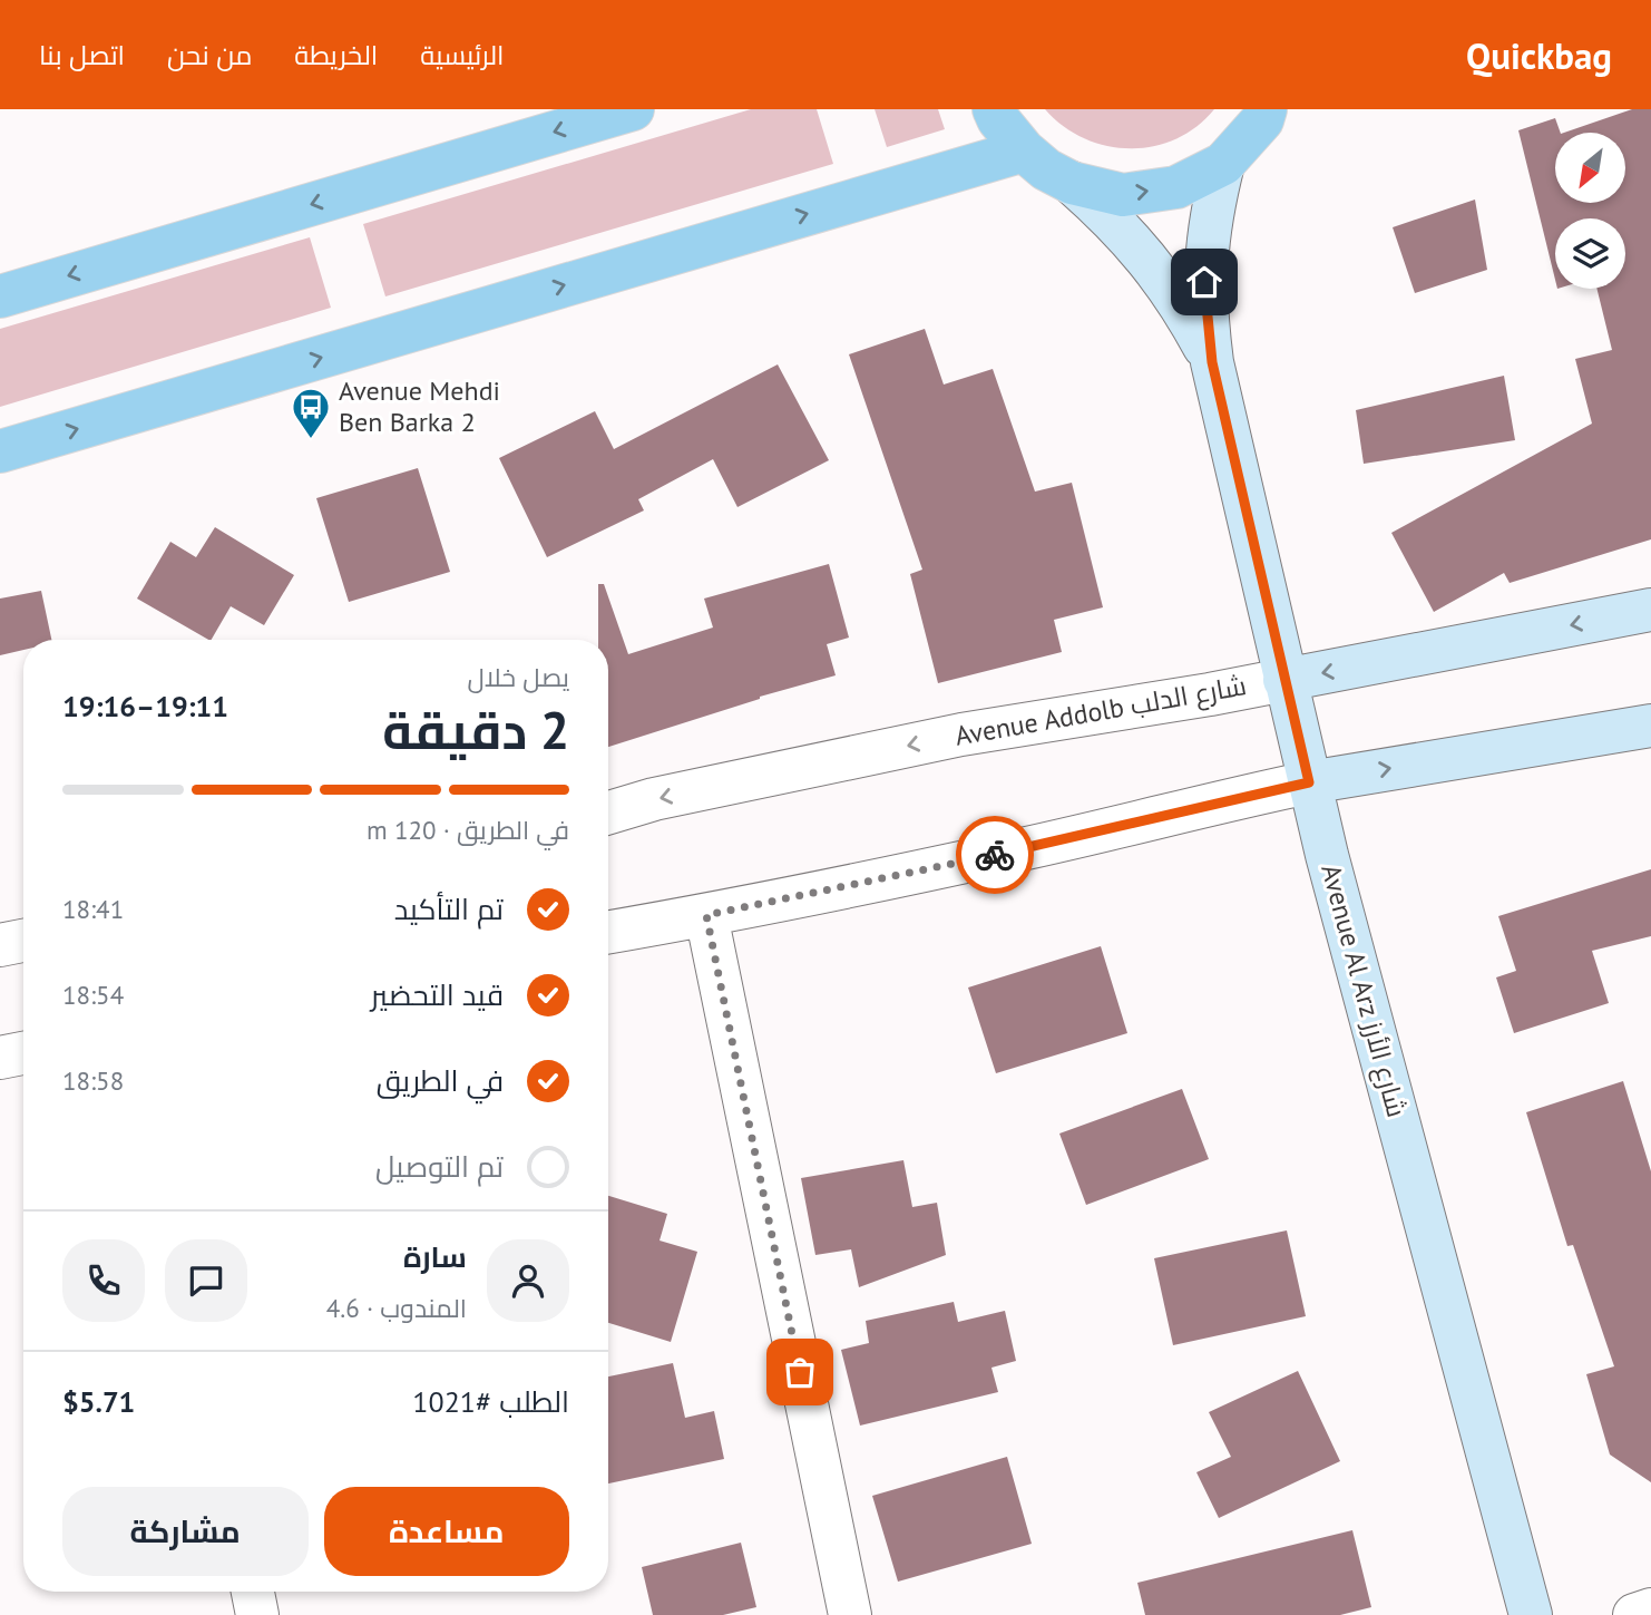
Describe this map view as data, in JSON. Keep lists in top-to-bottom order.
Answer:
{
  "streets": {
    "street": ["Avenue Addolb شارع الدلب", "Avenue Al Arz شارع الأرز"]
  },
  "crossings": [
    ["Avenue Addolb شارع الدلب", "Avenue Al Arz شارع الأرز"]
  ],
  "places": {
    "bus stop": ["Avenue Mehdi Ben Barka 2"]
  },
  "north": "bottom left",
  "page": {
    "header": "Quickbag",
    "nav": [
      "الرئيسية",
      "الخريطة",
      "من نحن",
      "اتصل بنا"
    ],
    "heading": ["2 دقيقة", "يصل خلال", "19:11–19:16"],
    "panel": [
      "سارة",
      "المندوب · 4.6",
      "الطلب #1021",
      "$5.71"
    ],
    "bar": "في الطريق · 120 m",
    "list": [
      ["تم التأكيد", "18:41"],
      ["قيد التحضير", "18:54"],
      ["في الطريق", "18:58"],
      "تم التوصيل"
    ],
    "buttons": ["مساعدة", "مشاركة"]
  }
}
